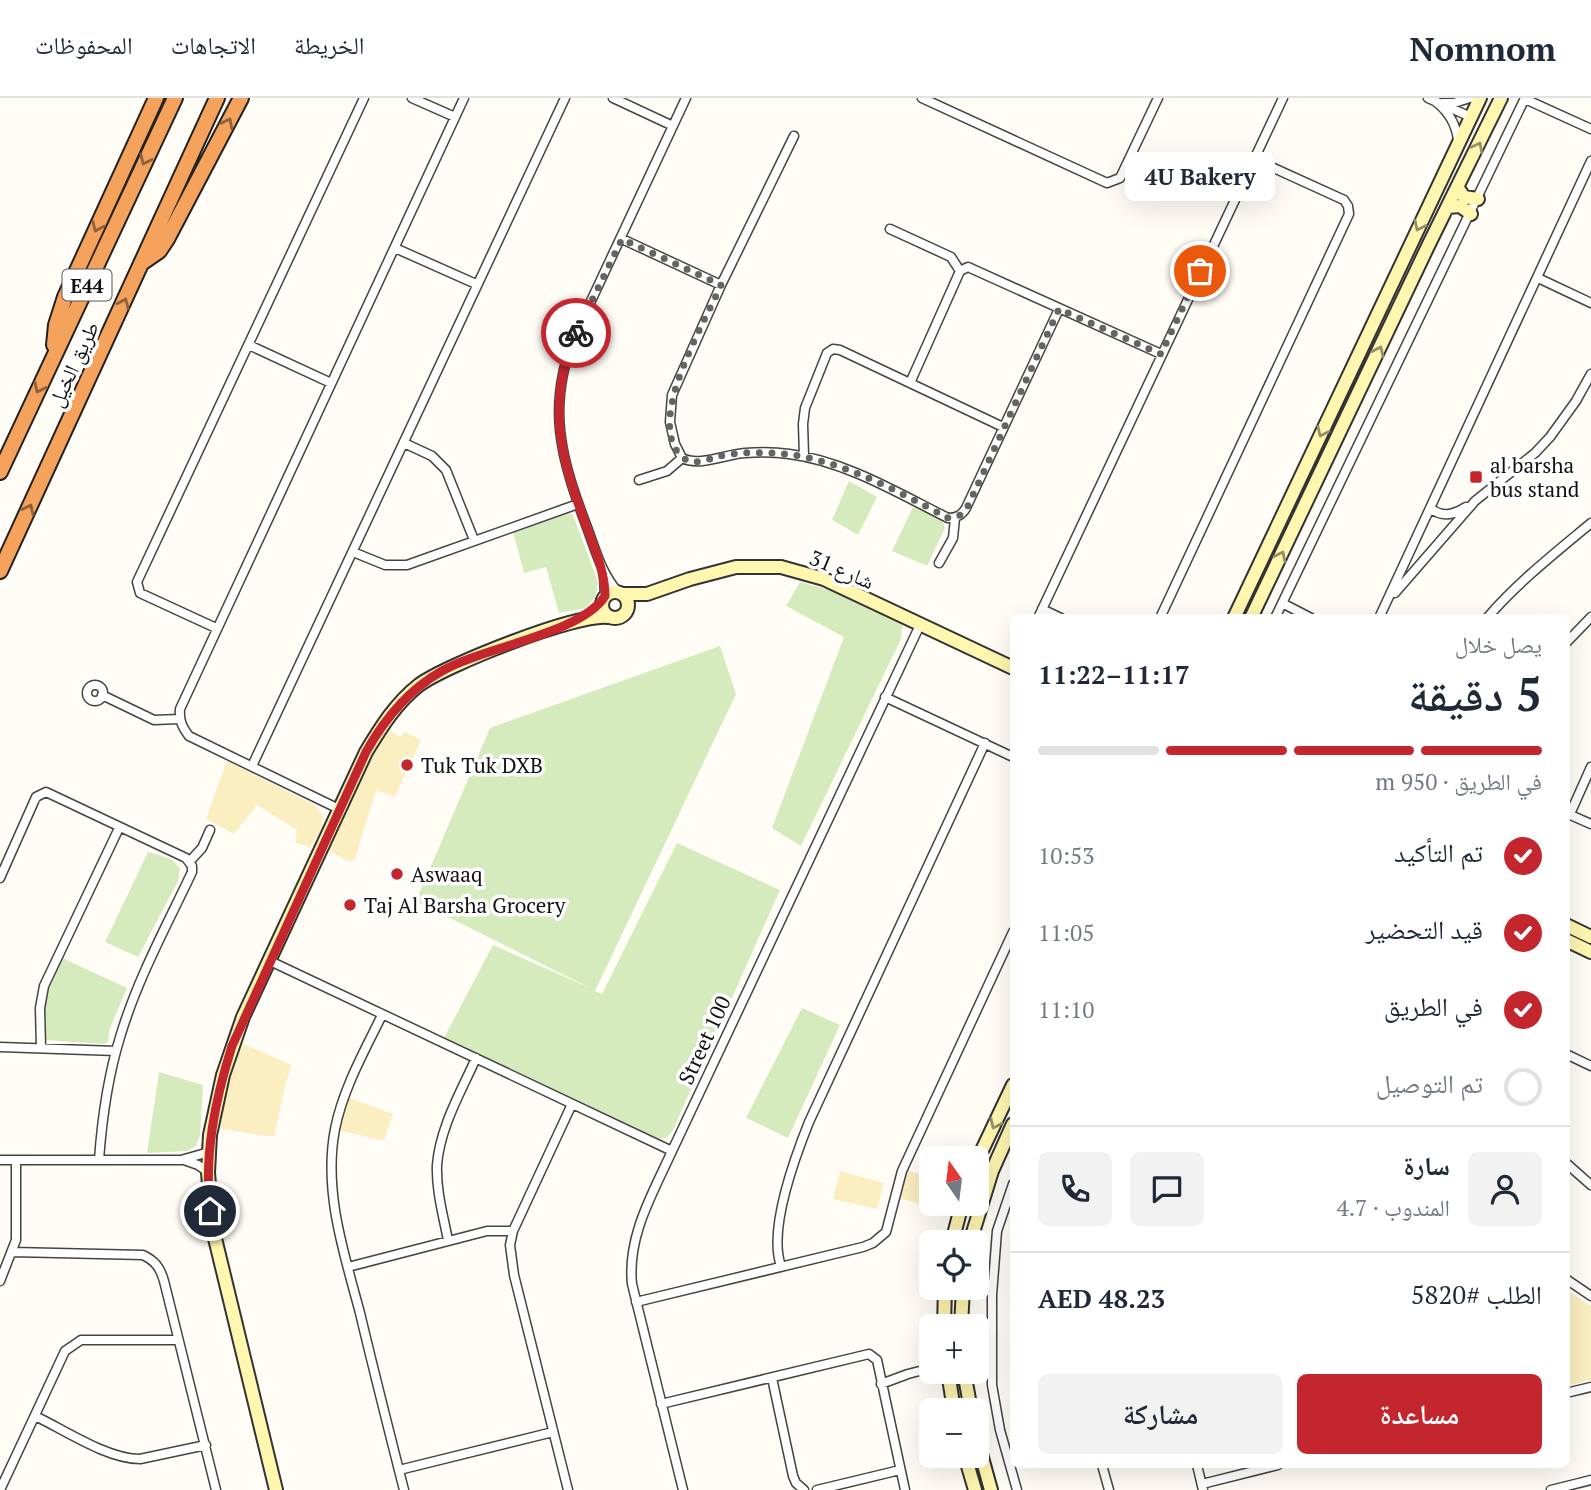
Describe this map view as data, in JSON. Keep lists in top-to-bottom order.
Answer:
{
  "streets": {
    "highway": ["E44", "طريق الخيل"],
    "main road": ["شارع 31"],
    "street": ["Street 100"]
  },
  "crossings": [
    ["شارع 31", "Street 100"]
  ],
  "places": {
    "other": [
      "4U Bakery",
      "Tuk Tuk DXB",
      "Aswaaq",
      "Taj Al Barsha Grocery"
    ],
    "transit": ["al barsha bus stand"]
  },
  "north": "top",
  "page": {
    "header": "Nomnom",
    "nav": ["الخريطة", "الاتجاهات", "المحفوظات"],
    "bubble": "4U Bakery",
    "heading": ["5 دقيقة", "يصل خلال", "11:17–11:22"],
    "panel": [
      "سارة",
      "المندوب · 4.7",
      "الطلب #5820",
      "AED 48.23"
    ],
    "bar": "في الطريق · 950 m",
    "list": [
      ["تم التأكيد", "10:53"],
      ["قيد التحضير", "11:05"],
      ["في الطريق", "11:10"],
      "تم التوصيل"
    ],
    "map_buttons": ["+", "−"],
    "buttons": ["مساعدة", "مشاركة"]
  }
}
